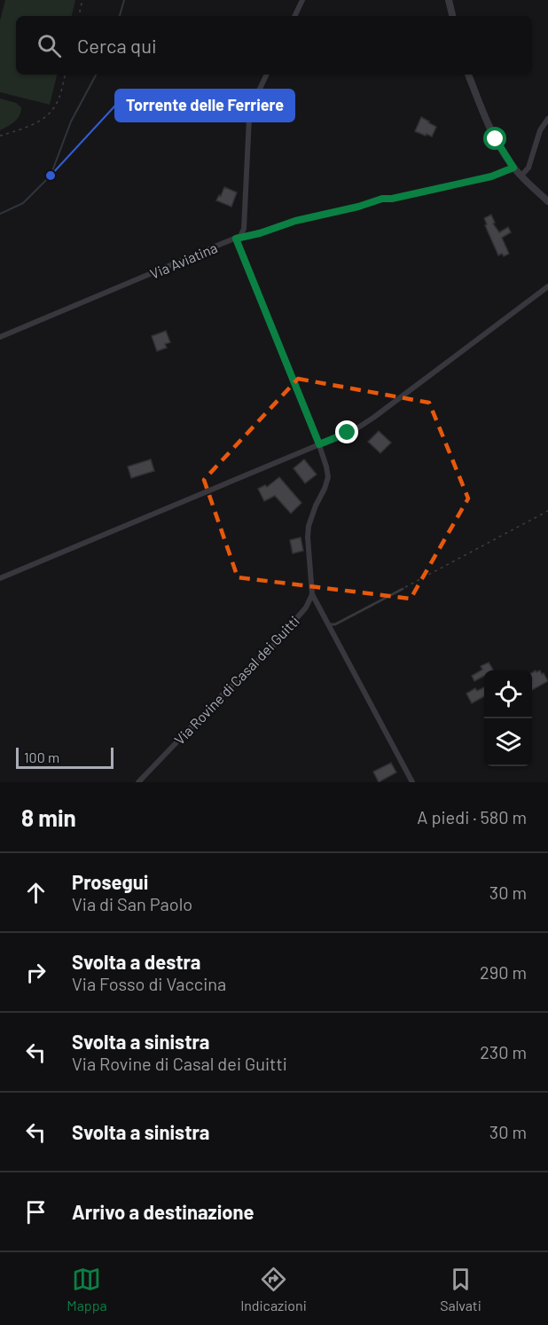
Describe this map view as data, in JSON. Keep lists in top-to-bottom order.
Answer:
{
  "streets": {
    "street": ["Via Aviatina", "Via Rovine di Casal dei Guitti"]
  },
  "places": ["Torrente delle Ferriere"],
  "scale_bar": "100 m",
  "page": {
    "search": "Cerca qui",
    "scale": "100 m",
    "heading": ["8 min", "A piedi · 580 m"],
    "list": [
      ["Prosegui", "Via di San Paolo", "30 m"],
      ["Svolta a destra", "Via Fosso di Vaccina", "290 m"],
      ["Svolta a sinistra", "Via Rovine di Casal dei Guitti", "230 m"],
      ["Svolta a sinistra", "30 m"],
      "Arrivo a destinazione"
    ],
    "nav": ["Mappa", "Indicazioni", "Salvati"]
  }
}
